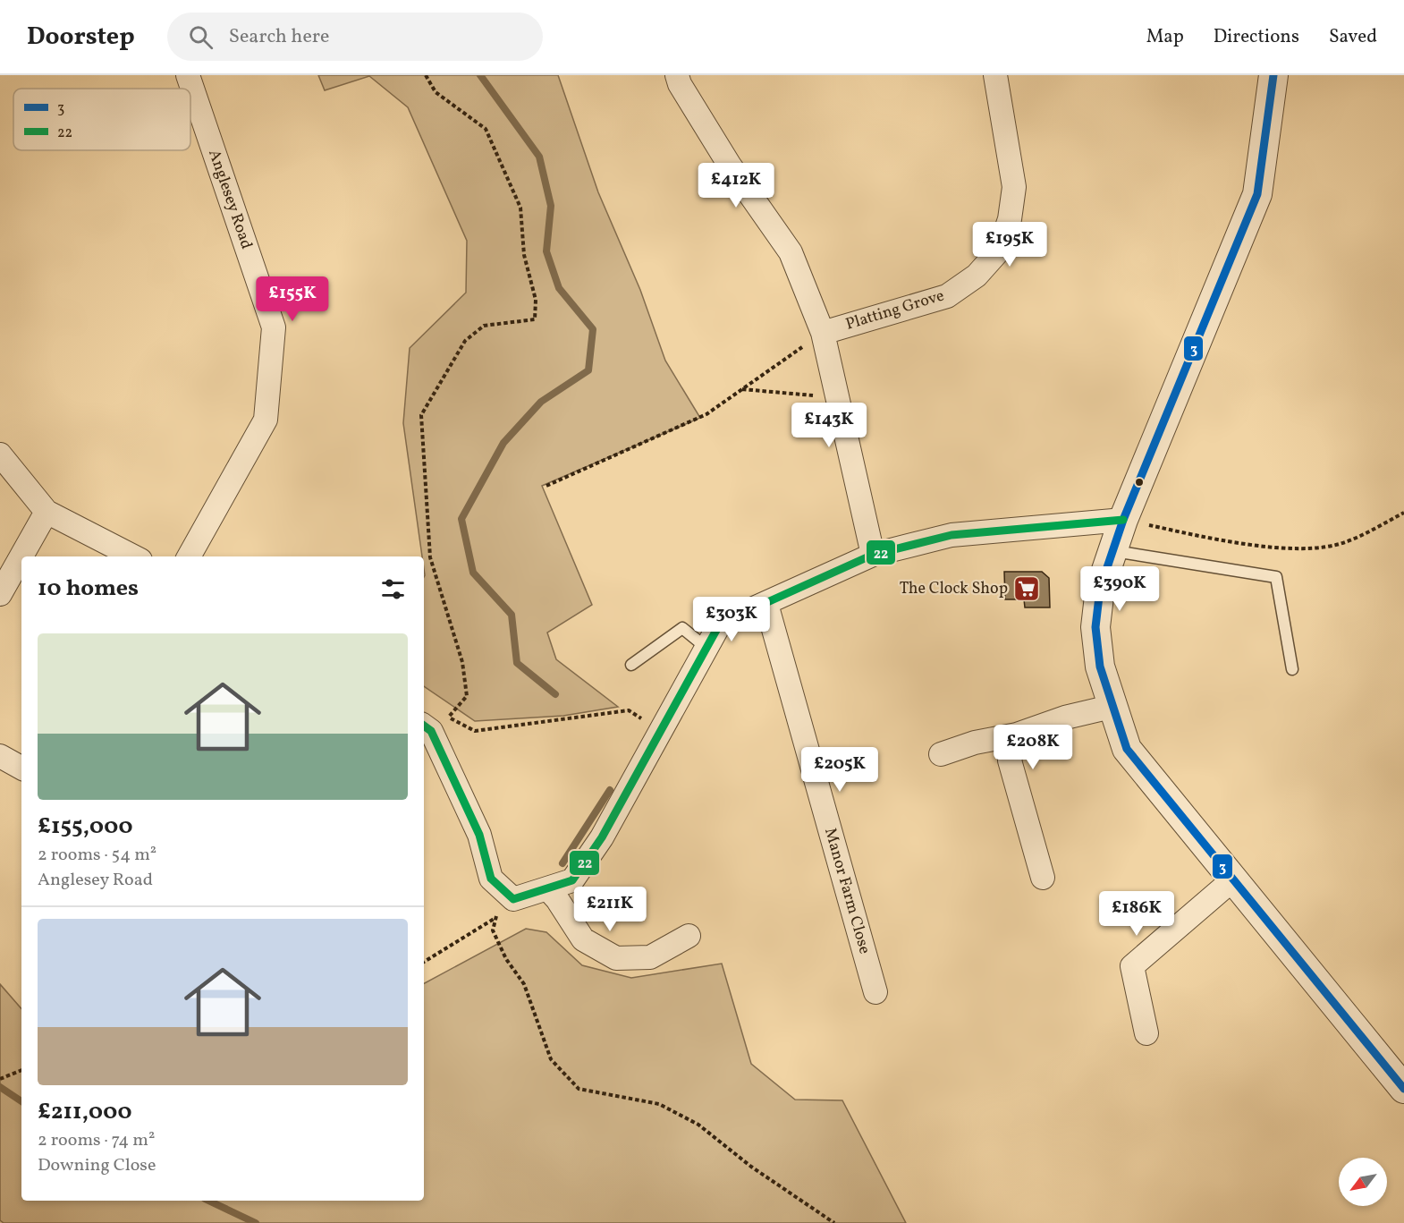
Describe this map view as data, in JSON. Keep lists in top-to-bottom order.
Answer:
{
  "streets": {
    "street": ["Anglesey Road", "Platting Grove", "Manor Farm Close"]
  },
  "places": {
    "supermarket": ["The Clock Shop"]
  },
  "lines": ["transit line 3", "transit line 22"],
  "legend": ["3", "22"],
  "north": "bottom left",
  "page": {
    "header": "Doorstep",
    "search": "Search here",
    "nav": ["Map", "Directions", "Saved"],
    "price": [
      "£412K",
      "£195K",
      "£155K",
      "£143K",
      "£390K",
      "£303K",
      "£208K",
      "£205K",
      "£211K",
      "£186K"
    ],
    "heading": "10 homes",
    "list": [
      {
        "name": "£155,000",
        "note": "2 rooms · 54 m² · Anglesey Road"
      },
      {
        "name": "£211,000",
        "note": "2 rooms · 74 m² · Downing Close"
      }
    ]
  }
}
